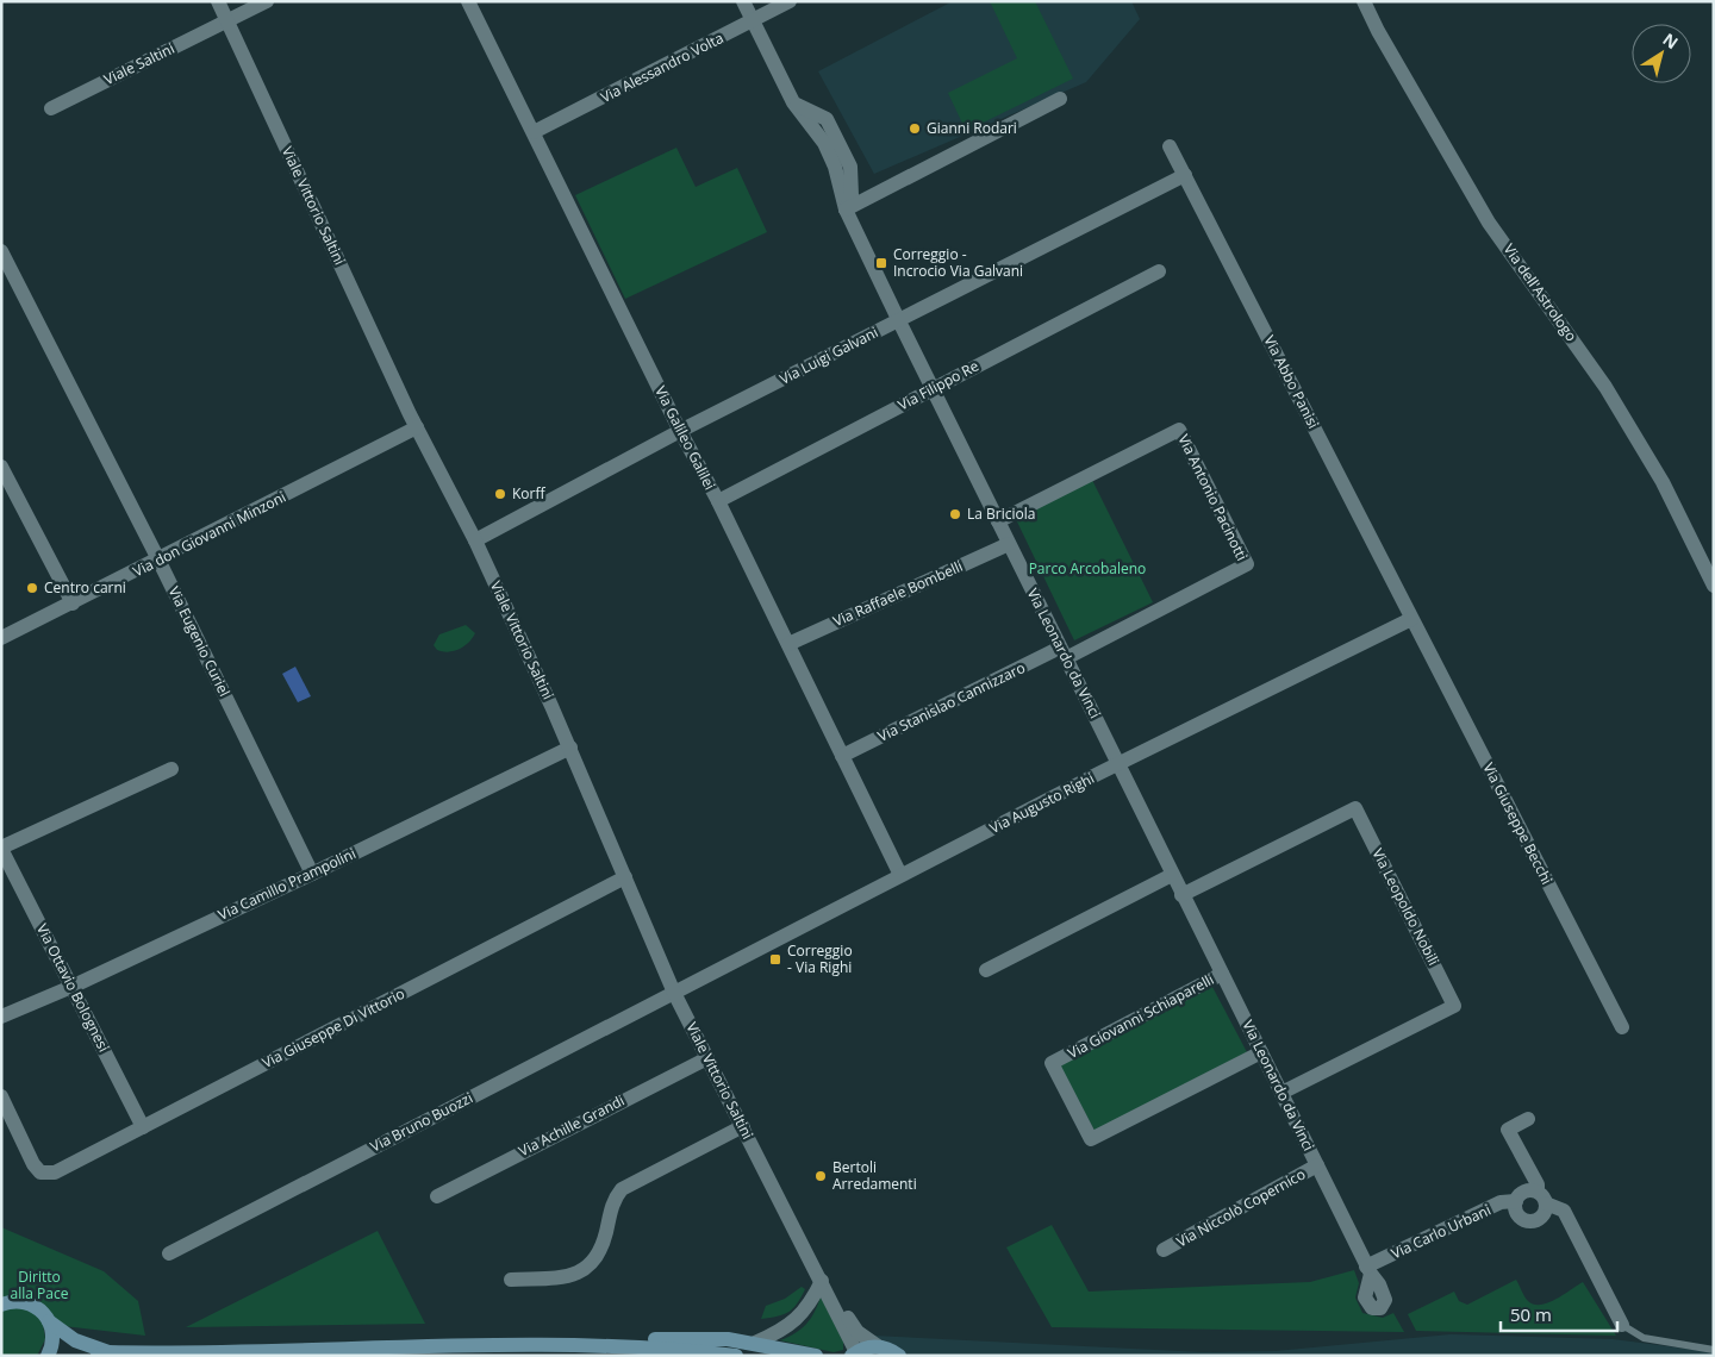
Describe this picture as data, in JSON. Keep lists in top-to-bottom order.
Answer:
{
  "streets": {
    "street": [
      "Viale Saltini",
      "Via Alessandro Volta",
      "Viale Vittorio Saltini",
      "Via dell'Astrologo",
      "Via Luigi Galvani",
      "Via Abbo Panisi",
      "Via Filippo Re",
      "Via Galileo Galilei",
      "Via Antonio Pacinotti",
      "Via don Giovanni Minzoni",
      "Via Raffaele Bombelli",
      "Via Eugenio Curiel",
      "Via Leonardo da Vinci",
      "Via Stanislao Cannizzaro",
      "Via Augusto Righi",
      "Via Giuseppe Becchi",
      "Via Camillo Prampolini",
      "Via Leopoldo Nobili",
      "Via Ottavio Bolognesi",
      "Via Giovanni Schiaparelli",
      "Via Giuseppe Di Vittorio",
      "Via Bruno Buozzi",
      "Via Achille Grandi",
      "Via Niccolò Copernico",
      "Via Carlo Urbani"
    ]
  },
  "crossings": [
    ["Viale Saltini", "Viale Vittorio Saltini"],
    ["Via Alessandro Volta", "Via Galileo Galilei"],
    ["Viale Vittorio Saltini", "Via Luigi Galvani"],
    ["Viale Vittorio Saltini", "Via don Giovanni Minzoni"],
    ["Viale Vittorio Saltini", "Via Augusto Righi"],
    ["Viale Vittorio Saltini", "Via Camillo Prampolini"],
    ["Viale Vittorio Saltini", "Via Giuseppe Di Vittorio"],
    ["Viale Vittorio Saltini", "Via Bruno Buozzi"],
    ["Viale Vittorio Saltini", "Via Achille Grandi"],
    ["Via Luigi Galvani", "Via Abbo Panisi"],
    ["Via Luigi Galvani", "Via Galileo Galilei"],
    ["Via Luigi Galvani", "Via Leonardo da Vinci"],
    ["Via Abbo Panisi", "Via Augusto Righi"],
    ["Via Abbo Panisi", "Via Giuseppe Becchi"],
    ["Via Filippo Re", "Via Galileo Galilei"],
    ["Via Filippo Re", "Via Leonardo da Vinci"],
    ["Via Galileo Galilei", "Via Raffaele Bombelli"],
    ["Via Galileo Galilei", "Via Stanislao Cannizzaro"],
    ["Via Galileo Galilei", "Via Augusto Righi"],
    ["Via Antonio Pacinotti", "Via Leonardo da Vinci"],
    ["Via Antonio Pacinotti", "Via Stanislao Cannizzaro"],
    ["Via don Giovanni Minzoni", "Via Eugenio Curiel"],
    ["Via Raffaele Bombelli", "Via Leonardo da Vinci"],
    ["Via Eugenio Curiel", "Via Camillo Prampolini"],
    ["Via Leonardo da Vinci", "Via Stanislao Cannizzaro"],
    ["Via Leonardo da Vinci", "Via Augusto Righi"],
    ["Via Leonardo da Vinci", "Via Leopoldo Nobili"],
    ["Via Leonardo da Vinci", "Via Giovanni Schiaparelli"],
    ["Via Leonardo da Vinci", "Via Niccolò Copernico"],
    ["Via Leonardo da Vinci", "Via Carlo Urbani"],
    ["Via Augusto Righi", "Via Giuseppe Becchi"],
    ["Via Augusto Righi", "Via Bruno Buozzi"],
    ["Via Camillo Prampolini", "Via Ottavio Bolognesi"],
    ["Via Ottavio Bolognesi", "Via Giuseppe Di Vittorio"]
  ],
  "parks": ["Parco Arcobaleno", "Diritto alla Pace"],
  "places": {
    "other": [
      "Gianni Rodari",
      "Korff",
      "La Briciola",
      "Centro carni",
      "Bertoli Arredamenti"
    ],
    "transit": ["Correggio - Incrocio Via Galvani", "Correggio - Via Righi"]
  },
  "scale_bar": "50 m",
  "north": "top right"
}
